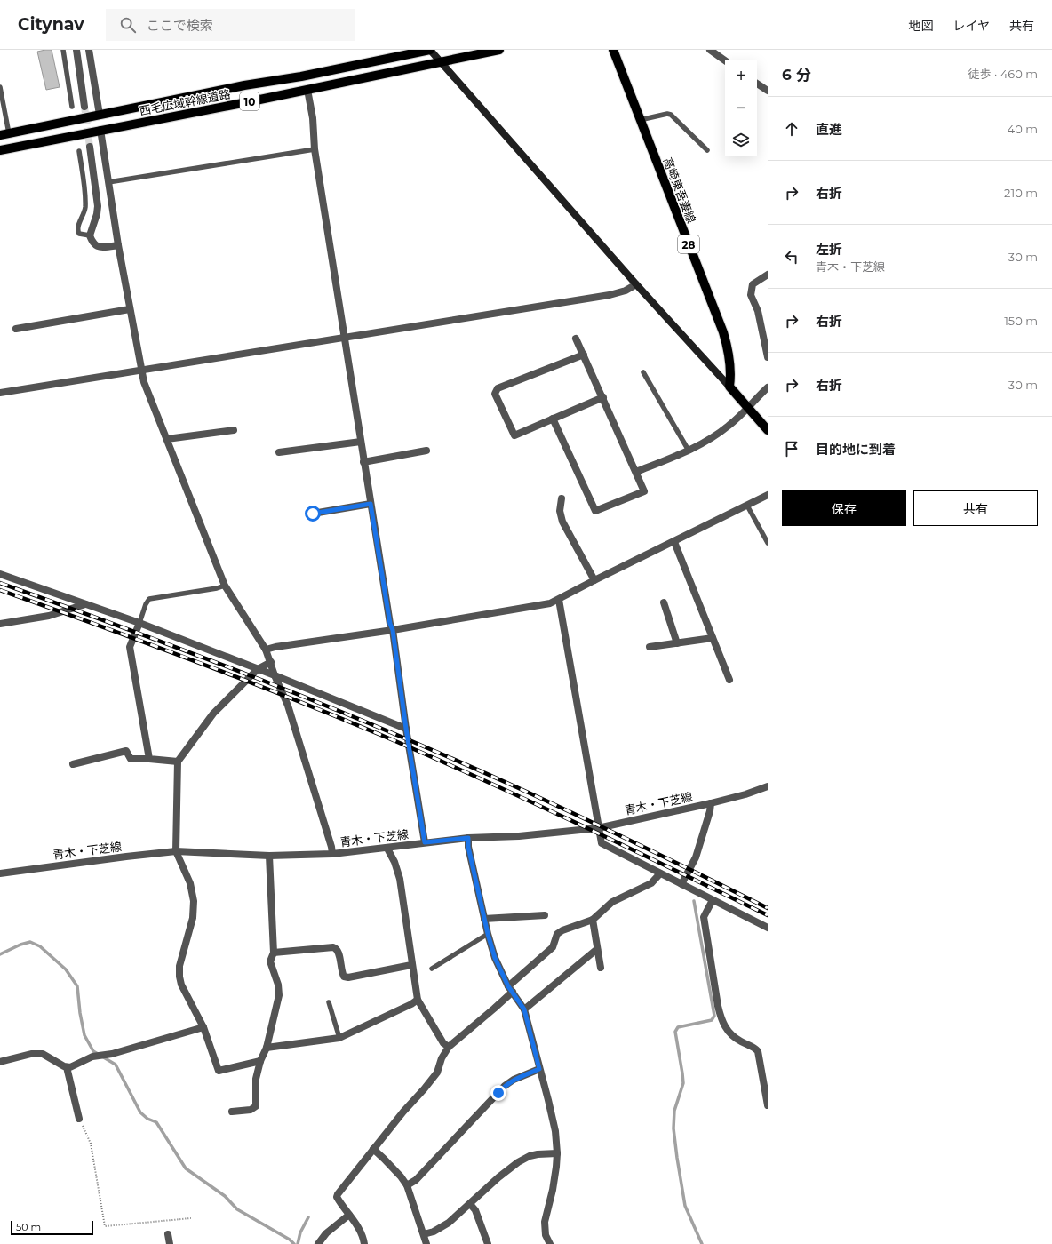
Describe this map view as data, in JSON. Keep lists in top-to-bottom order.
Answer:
{
  "streets": {
    "main road": [
      "10",
      "西毛広域幹線道路",
      "高崎東吾妻線",
      "28"
    ],
    "street": ["青木・下芝線"]
  },
  "scale_bar": "50 m",
  "page": {
    "header": "Citynav",
    "search": "ここで検索",
    "nav": ["地図", "レイヤ", "共有"],
    "heading": ["6 分", "徒歩 · 460 m"],
    "map_buttons": ["+", "−"],
    "list": [
      ["直進", "40 m"],
      ["右折", "210 m"],
      ["左折", "青木・下芝線", "30 m"],
      ["右折", "150 m"],
      ["右折", "30 m"],
      "目的地に到着"
    ],
    "buttons": ["保存", "共有"],
    "scale": "50 m"
  }
}
